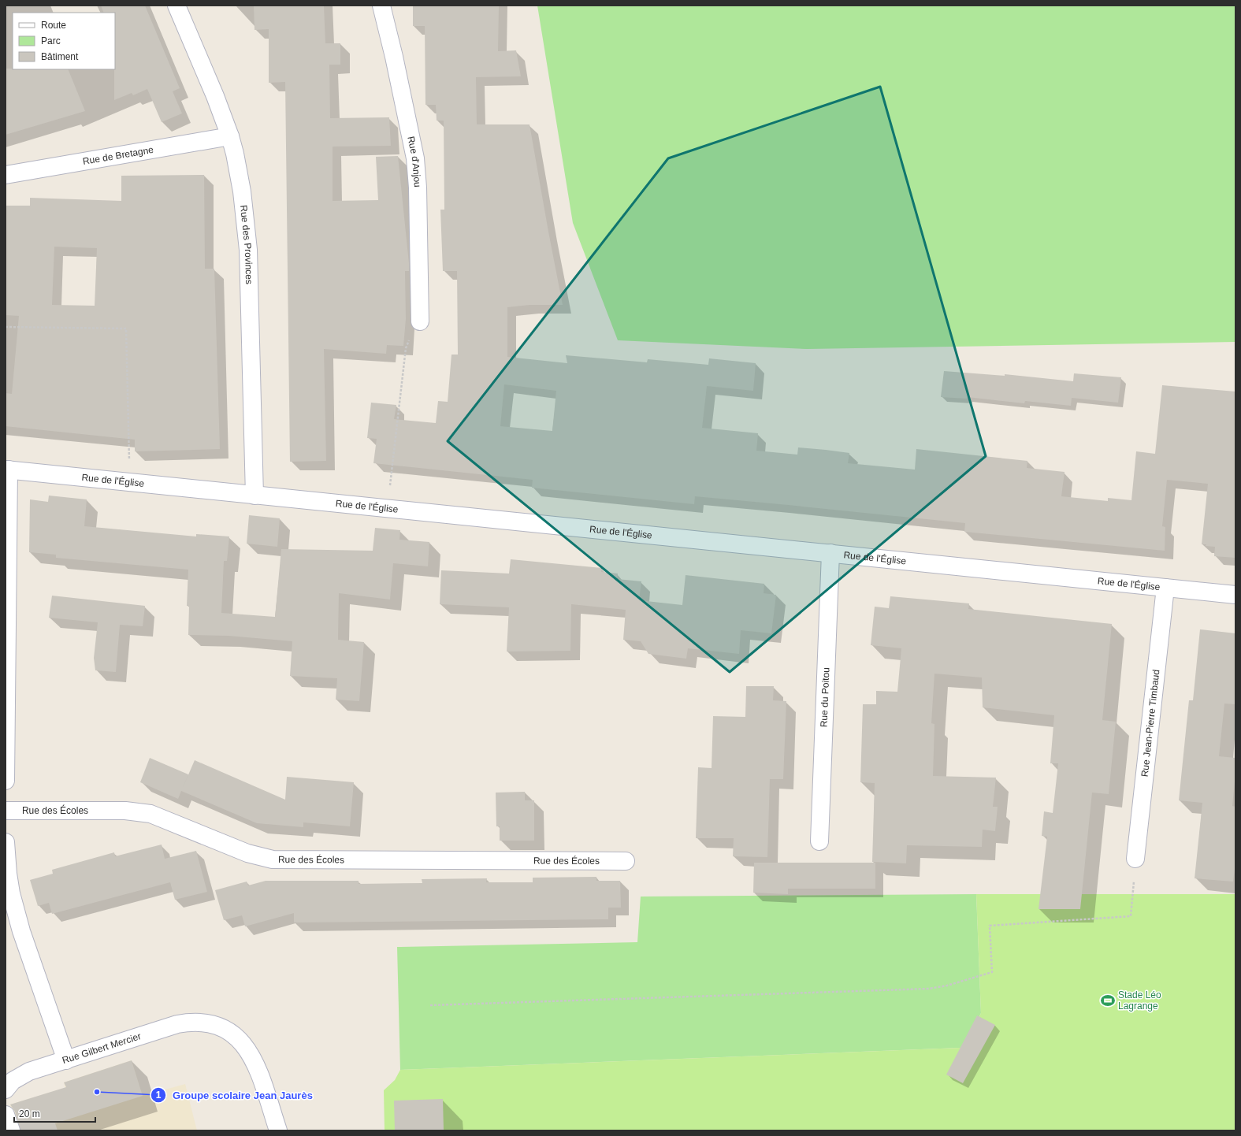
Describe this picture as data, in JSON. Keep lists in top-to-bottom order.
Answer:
{
  "streets": {
    "street": [
      "Rue de Bretagne",
      "Rue d'Anjou",
      "Rue des Provinces",
      "Rue de l'Église",
      "Rue du Poitou",
      "Rue Jean-Pierre Timbaud",
      "Rue des Écoles",
      "Rue Gilbert Mercier"
    ]
  },
  "crossings": [
    ["Rue de Bretagne", "Rue des Provinces"],
    ["Rue des Provinces", "Rue de l'Église"],
    ["Rue de l'Église", "Rue du Poitou"],
    ["Rue de l'Église", "Rue Jean-Pierre Timbaud"]
  ],
  "places": {
    "sports": ["Stade Léo Lagrange"],
    "other": ["Groupe scolaire Jean Jaurès"]
  },
  "legend": ["Route", "Parc", "Bâtiment"],
  "scale_bar": "20 m"
}
